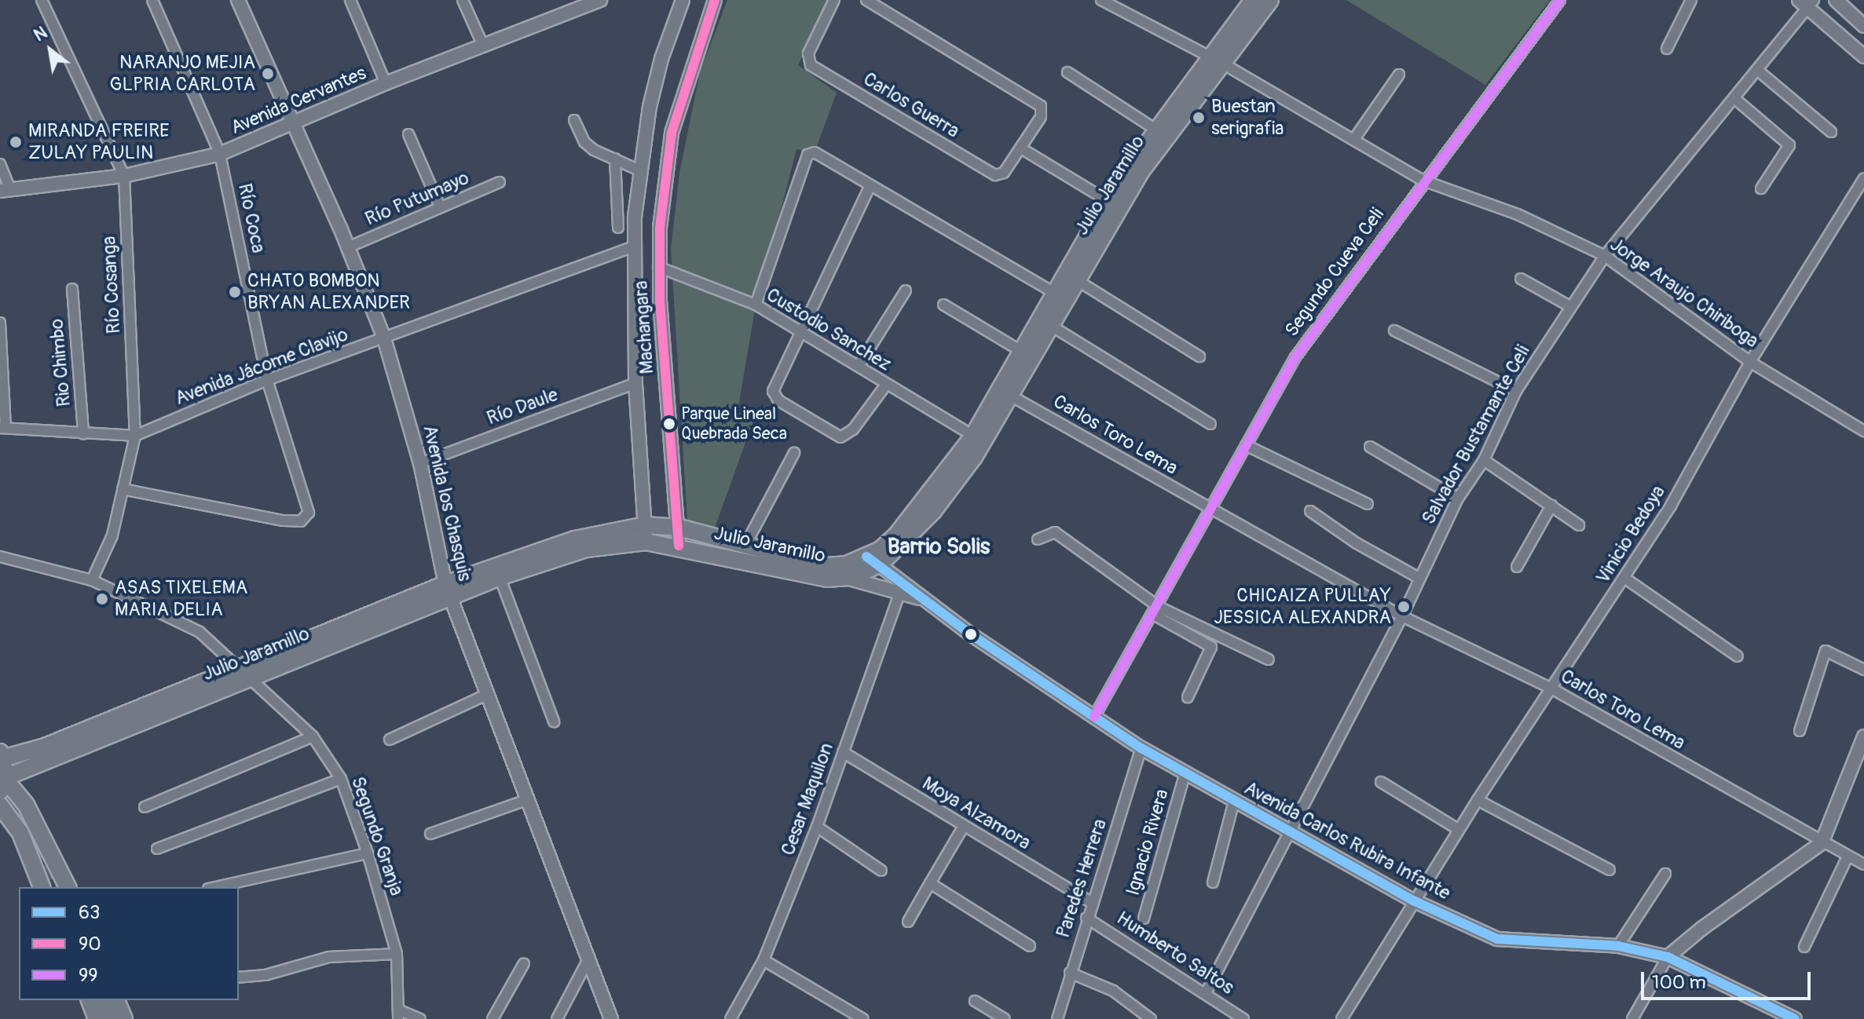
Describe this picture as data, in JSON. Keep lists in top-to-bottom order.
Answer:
{
  "streets": {
    "main road": ["Julio Jaramillo"],
    "street": [
      "Avenida Cervantes",
      "Carlos Guerra",
      "Río Putumayo",
      "Río Coca",
      "Segundo Cueva Celi",
      "Río Cosanga",
      "Jorge Araujo Chiriboga",
      "Machangara",
      "Custodio Sanchez",
      "Rio Chimbo",
      "Avenida Jácome Clavijo",
      "Río Daule",
      "Carlos Toro Lema",
      "Salvador Bustamante Celi",
      "Avenida los Chasquis",
      "Vinicio Bedoya",
      "Cesar Maquilon",
      "Moya Alzamora",
      "Segundo Granja",
      "Avenida Carlos Rubira Infante",
      "Ignacio Rivera",
      "Paredes Herrera",
      "Humberto Saltos"
    ]
  },
  "crossings": [
    ["Avenida Cervantes", "Río Coca"],
    ["Avenida Cervantes", "Río Cosanga"],
    ["Avenida Cervantes", "Avenida los Chasquis"],
    ["Julio Jaramillo", "Jorge Araujo Chiriboga"],
    ["Julio Jaramillo", "Machangara"],
    ["Julio Jaramillo", "Custodio Sanchez"],
    ["Julio Jaramillo", "Carlos Toro Lema"],
    ["Julio Jaramillo", "Avenida los Chasquis"],
    ["Julio Jaramillo", "Segundo Granja"],
    ["Julio Jaramillo", "Avenida Carlos Rubira Infante"],
    ["Río Putumayo", "Avenida los Chasquis"],
    ["Río Coca", "Río Cosanga"],
    ["Río Coca", "Avenida Jácome Clavijo"],
    ["Segundo Cueva Celi", "Jorge Araujo Chiriboga"],
    ["Segundo Cueva Celi", "Carlos Toro Lema"],
    ["Segundo Cueva Celi", "Avenida Carlos Rubira Infante"],
    ["Río Cosanga", "Avenida Jácome Clavijo"],
    ["Río Cosanga", "Segundo Granja"],
    ["Jorge Araujo Chiriboga", "Salvador Bustamante Celi"],
    ["Jorge Araujo Chiriboga", "Vinicio Bedoya"],
    ["Machangara", "Custodio Sanchez"],
    ["Machangara", "Avenida Jácome Clavijo"],
    ["Machangara", "Río Daule"],
    ["Rio Chimbo", "Avenida Jácome Clavijo"],
    ["Avenida Jácome Clavijo", "Avenida los Chasquis"],
    ["Río Daule", "Avenida los Chasquis"],
    ["Carlos Toro Lema", "Salvador Bustamante Celi"],
    ["Carlos Toro Lema", "Vinicio Bedoya"],
    ["Salvador Bustamante Celi", "Avenida Carlos Rubira Infante"],
    ["Salvador Bustamante Celi", "Humberto Saltos"],
    ["Vinicio Bedoya", "Avenida Carlos Rubira Infante"],
    ["Cesar Maquilon", "Moya Alzamora"],
    ["Cesar Maquilon", "Avenida Carlos Rubira Infante"],
    ["Moya Alzamora", "Paredes Herrera"],
    ["Avenida Carlos Rubira Infante", "Ignacio Rivera"],
    ["Avenida Carlos Rubira Infante", "Paredes Herrera"],
    ["Paredes Herrera", "Humberto Saltos"]
  ],
  "districts": ["Barrio Solis"],
  "places": [
    "NARANJO MEJIA GLPRIA CARLOTA",
    "Buestan serigrafia",
    "MIRANDA FREIRE ZULAY PAULIN",
    "CHATO BOMBON BRYAN ALEXANDER",
    "Parque Lineal Quebrada Seca",
    "ASAS TIXELEMA MARIA DELIA",
    "CHICAIZA PULLAY JESSICA ALEXANDRA"
  ],
  "lines": ["transit line 90", "transit line 99", "transit line 63"],
  "legend": ["63", "90", "99"],
  "scale_bar": "100 m",
  "north": "top left"
}
